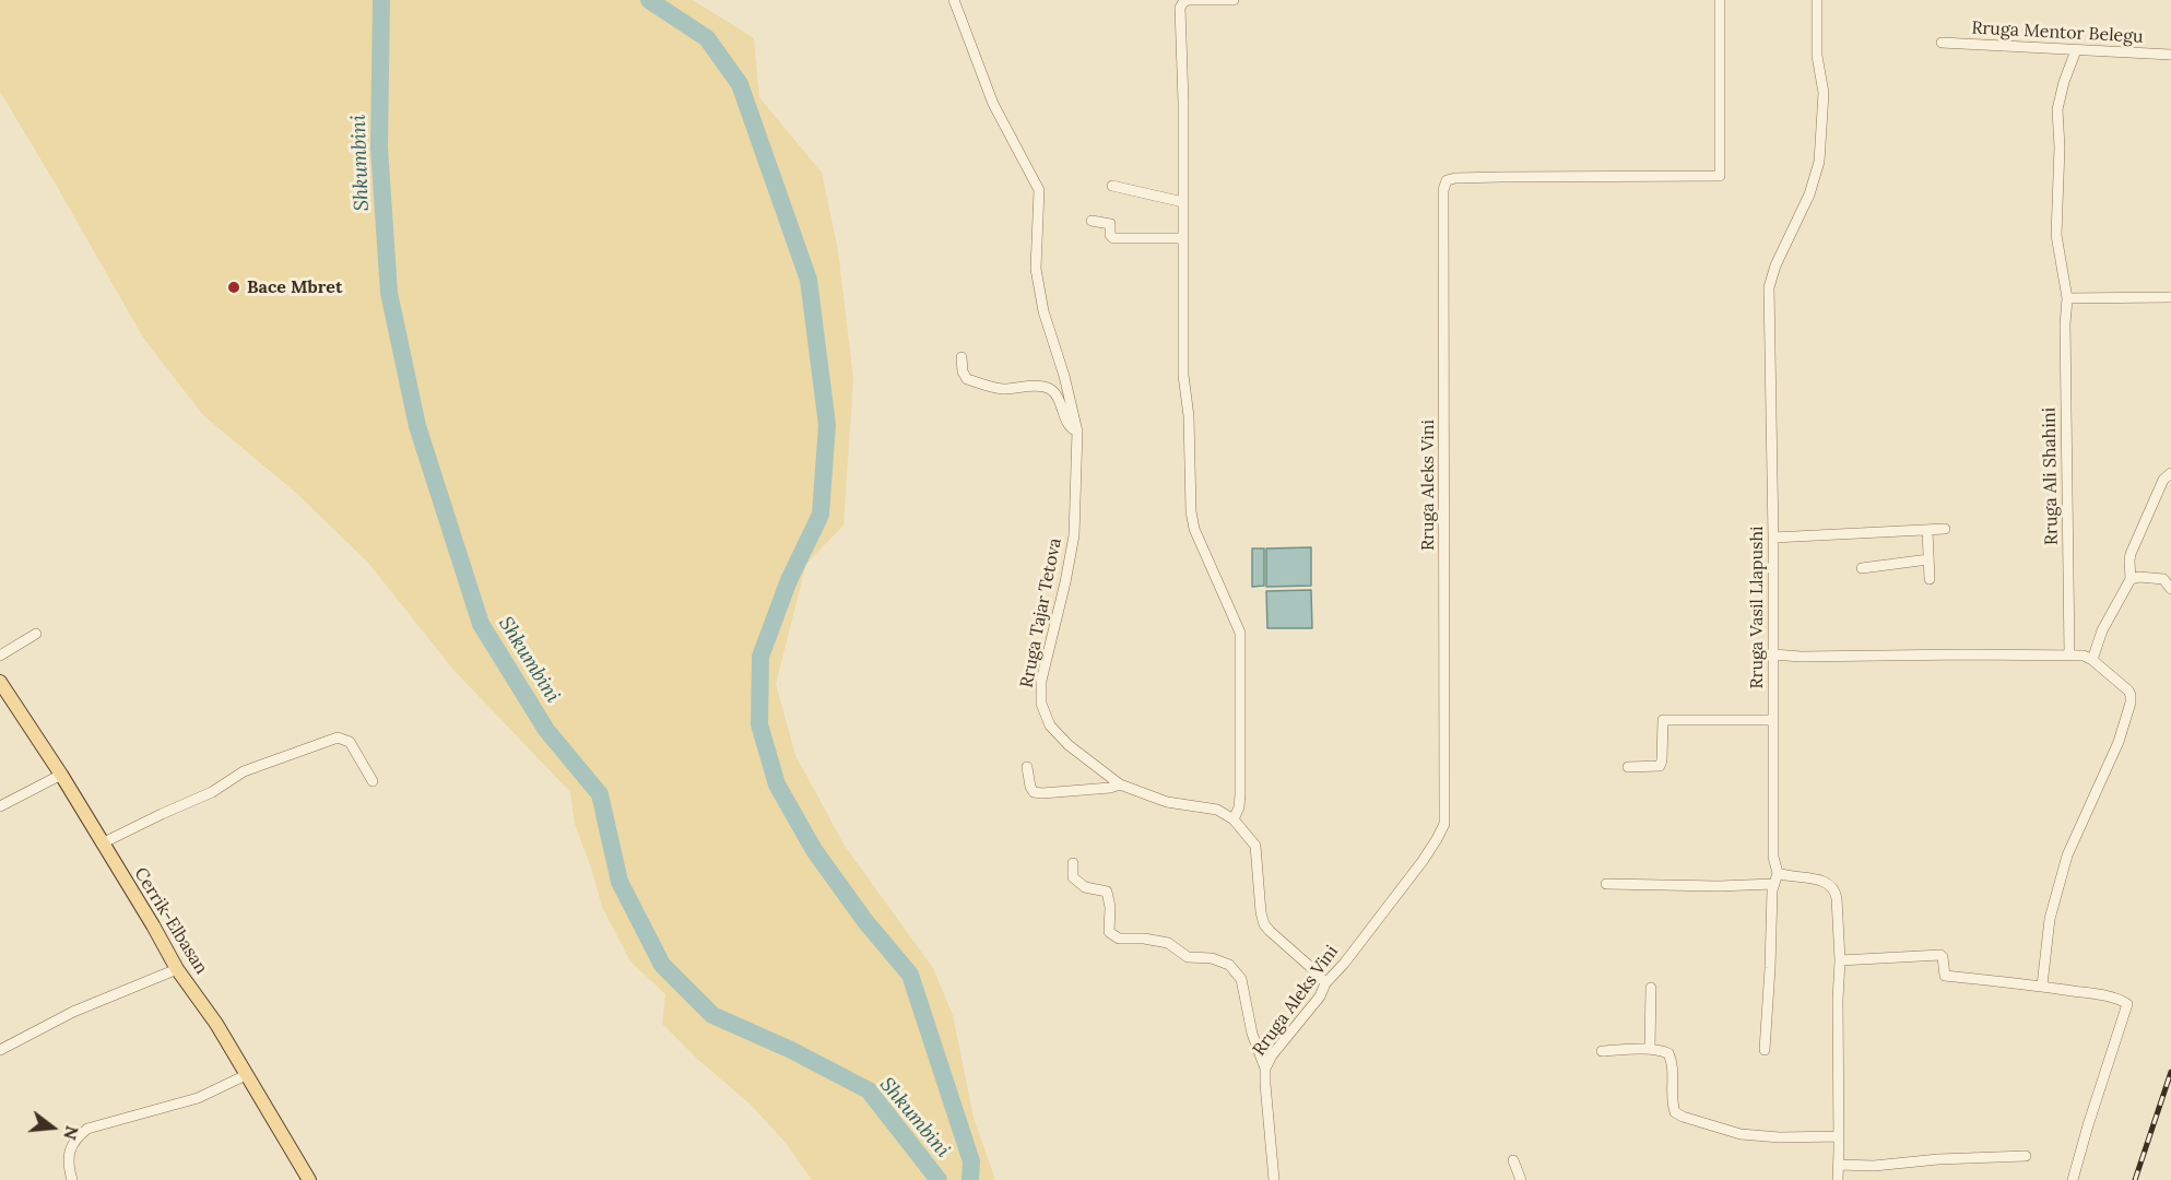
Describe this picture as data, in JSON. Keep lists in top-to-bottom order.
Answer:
{
  "streets": {
    "main road": ["Cerrik-Elbasan"],
    "street": [
      "Rruga Mentor Belegu",
      "Rruga Ali Shahini",
      "Rruga Aleks Vini",
      "Rruga Vasil Llapushi",
      "Rruga Tajar Tetova"
    ]
  },
  "crossings": [
    ["Rruga Mentor Belegu", "Rruga Ali Shahini"]
  ],
  "water": ["Shkumbini"],
  "places": ["Bace Mbret"],
  "north": "right"
}
